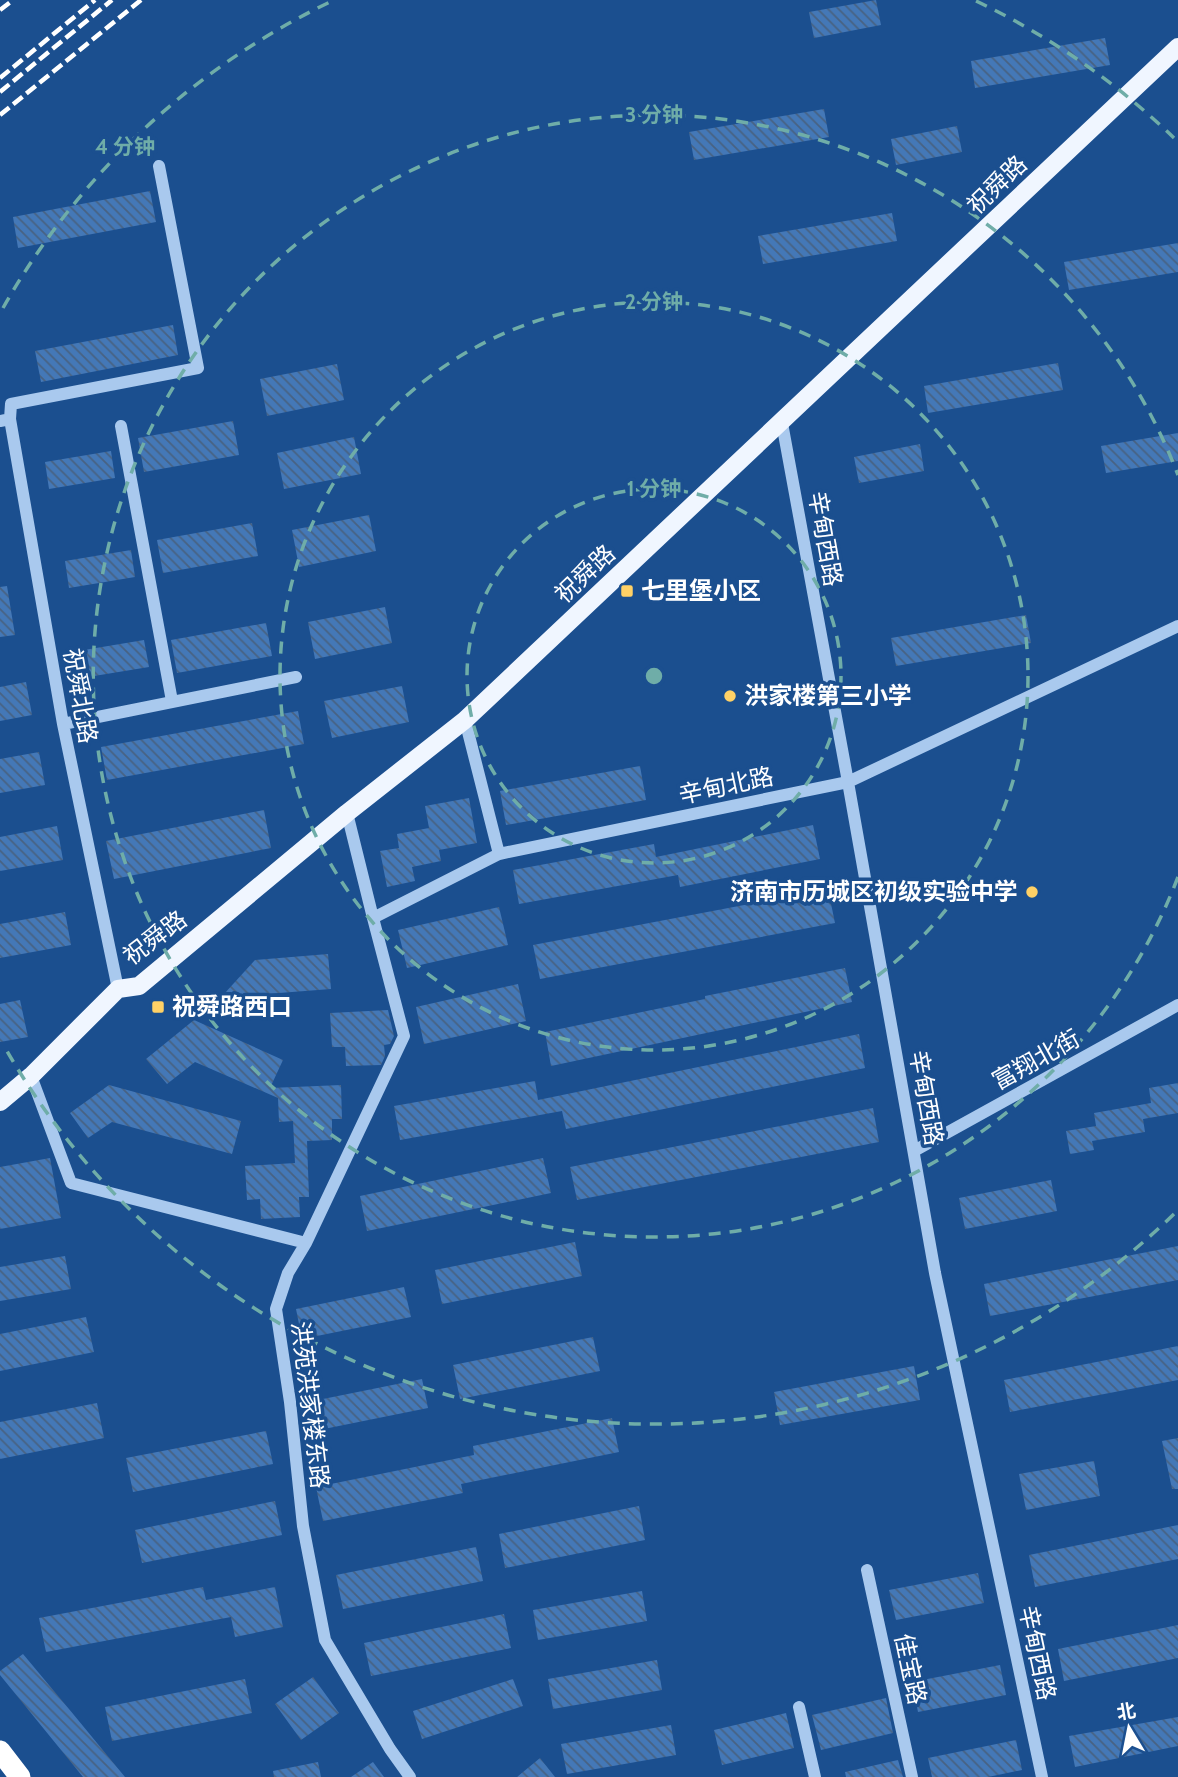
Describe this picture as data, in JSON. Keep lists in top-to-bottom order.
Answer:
{
  "streets": {
    "main road": ["祝舜路"],
    "street": [
      "辛甸西路",
      "祝舜北路",
      "辛甸北路",
      "富翔北街",
      "洪苑洪家楼东路",
      "佳宝路"
    ]
  },
  "crossings": [
    ["祝舜路", "辛甸西路"],
    ["祝舜路", "祝舜北路"],
    ["辛甸西路", "辛甸北路"],
    ["辛甸西路", "富翔北街"],
    ["辛甸北路", "洪苑洪家楼东路"]
  ],
  "places": {
    "transit": ["七里堡小区", "祝舜路西口"],
    "other": ["洪家楼第三小学", "济南市历城区初级实验中学"]
  },
  "north": "top",
  "rings": [
    "3 分钟",
    "4 分钟",
    "2 分钟",
    "1 分钟"
  ]
}
